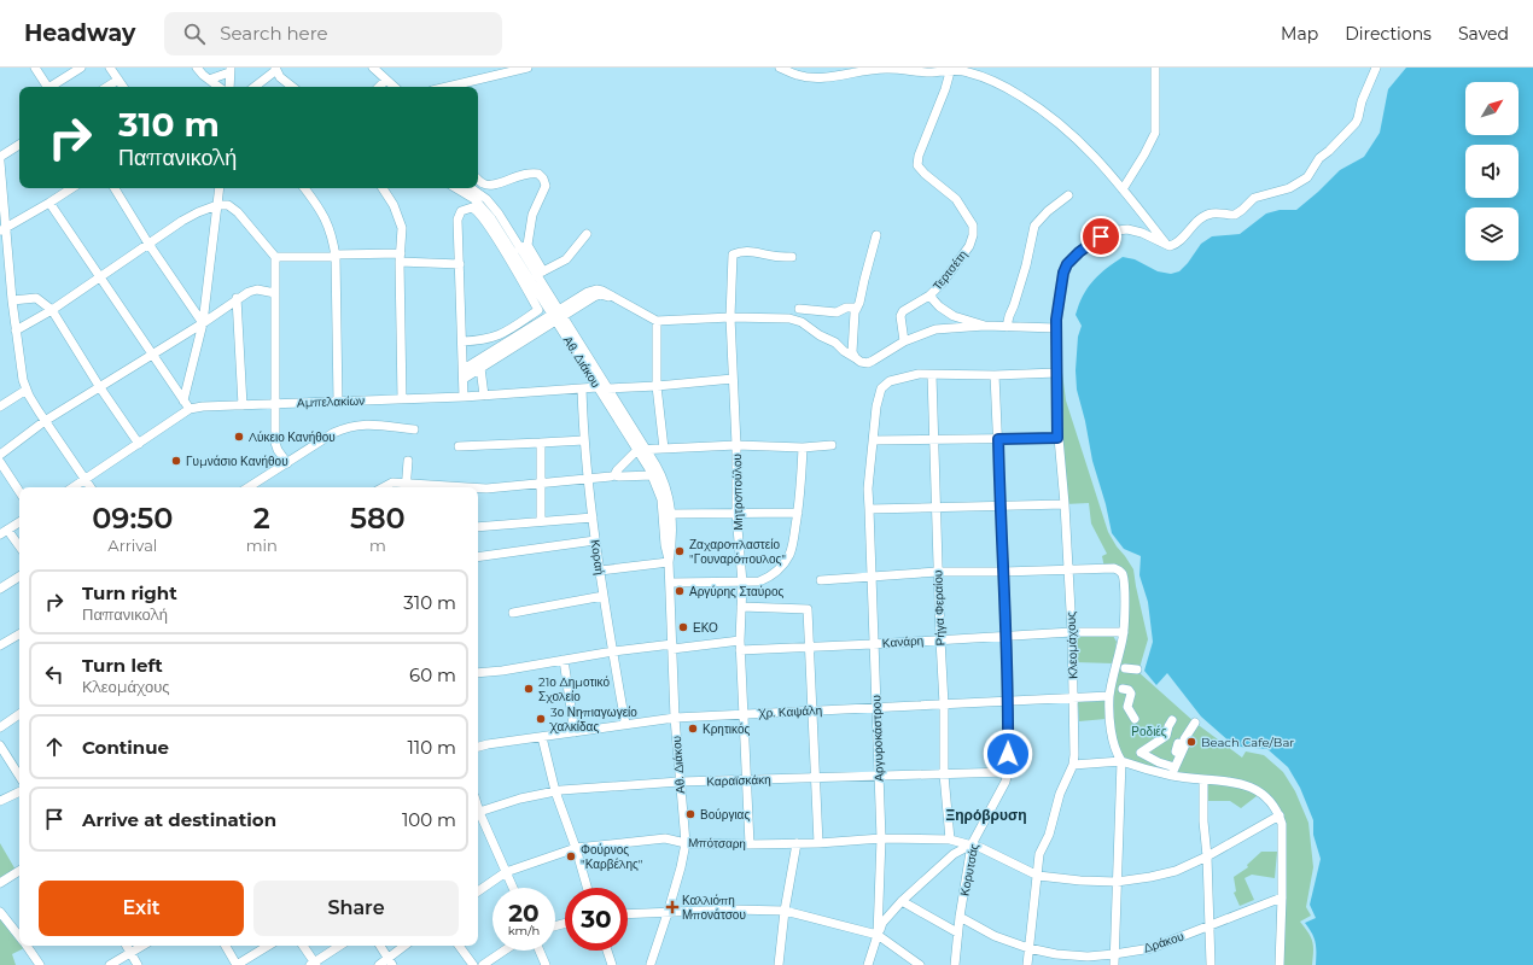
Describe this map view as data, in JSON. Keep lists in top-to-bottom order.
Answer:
{
  "streets": {
    "street": [
      "Τερτσέτη",
      "Αθ. Διάκου",
      "Αμπελακίων",
      "Μητροπούλου",
      "Κοραή",
      "Ρήγα Φεραίου",
      "Κανάρη",
      "Κλεομάχους",
      "Χρ. Καψάλη",
      "Αργυροκάστρου",
      "Καραϊσκάκη",
      "Μπότσαρη",
      "Κορυτσάς",
      "Δράκου"
    ]
  },
  "crossings": [
    ["Αθ. Διάκου", "Αμπελακίων"],
    ["Αθ. Διάκου", "Χρ. Καψάλη"],
    ["Αθ. Διάκου", "Καραϊσκάκη"],
    ["Αθ. Διάκου", "Μπότσαρη"],
    ["Αμπελακίων", "Μητροπούλου"],
    ["Αμπελακίων", "Κοραή"],
    ["Μητροπούλου", "Κανάρη"],
    ["Μητροπούλου", "Χρ. Καψάλη"],
    ["Μητροπούλου", "Καραϊσκάκη"],
    ["Μητροπούλου", "Μπότσαρη"],
    ["Κοραή", "Χρ. Καψάλη"],
    ["Ρήγα Φεραίου", "Κανάρη"],
    ["Ρήγα Φεραίου", "Χρ. Καψάλη"],
    ["Ρήγα Φεραίου", "Αργυροκάστρου"],
    ["Ρήγα Φεραίου", "Καραϊσκάκη"],
    ["Ρήγα Φεραίου", "Μπότσαρη"],
    ["Κανάρη", "Κλεομάχους"],
    ["Κανάρη", "Αργυροκάστρου"],
    ["Κανάρη", "Κορυτσάς"],
    ["Κλεομάχους", "Χρ. Καψάλη"],
    ["Κλεομάχους", "Μπότσαρη"],
    ["Κλεομάχους", "Δράκου"],
    ["Χρ. Καψάλη", "Αργυροκάστρου"],
    ["Χρ. Καψάλη", "Κορυτσάς"],
    ["Αργυροκάστρου", "Καραϊσκάκη"],
    ["Αργυροκάστρου", "Μπότσαρη"],
    ["Καραϊσκάκη", "Κορυτσάς"],
    ["Μπότσαρη", "Κορυτσάς"],
    ["Κορυτσάς", "Δράκου"]
  ],
  "districts": ["Ξηρόβρυση"],
  "parks": ["Ροδιές"],
  "places": {
    "other": [
      "Λύκειο Κανήθου",
      "Γυμνάσιο Κανήθου",
      "Ζαχαροπλαστείο \"Γουναρόπουλος\"",
      "Αργύρης Σταύρος",
      "ΕΚΟ",
      "21ο Δημοτικό Σχολείο",
      "3ο Νηπιαγωγείο Χαλκίδας",
      "Κρητικός",
      "Beach Cafe/Bar",
      "Βούργιας",
      "Φούρνος \"Καρβέλης\""
    ],
    "health": ["Καλλιόπη Μπονάτσου"]
  },
  "north": "top right",
  "page": {
    "header": "Headway",
    "search": "Search here",
    "nav": ["Map", "Directions", "Saved"],
    "turn": ["310 m", "Παπανικολή"],
    "eta": [
      "09:50",
      "Arrival",
      "2",
      "min",
      "580",
      "m"
    ],
    "list": [
      {
        "name": "Turn right",
        "note": "Παπανικολή",
        "value": "310 m"
      },
      {
        "name": "Turn left",
        "note": "Κλεομάχους",
        "value": "60 m"
      },
      {
        "name": "Continue",
        "value": "110 m"
      },
      {
        "name": "Arrive at destination",
        "value": "100 m"
      }
    ],
    "buttons": ["Exit", "Share"],
    "speed": "20 km/h",
    "limit": "30"
  }
}
